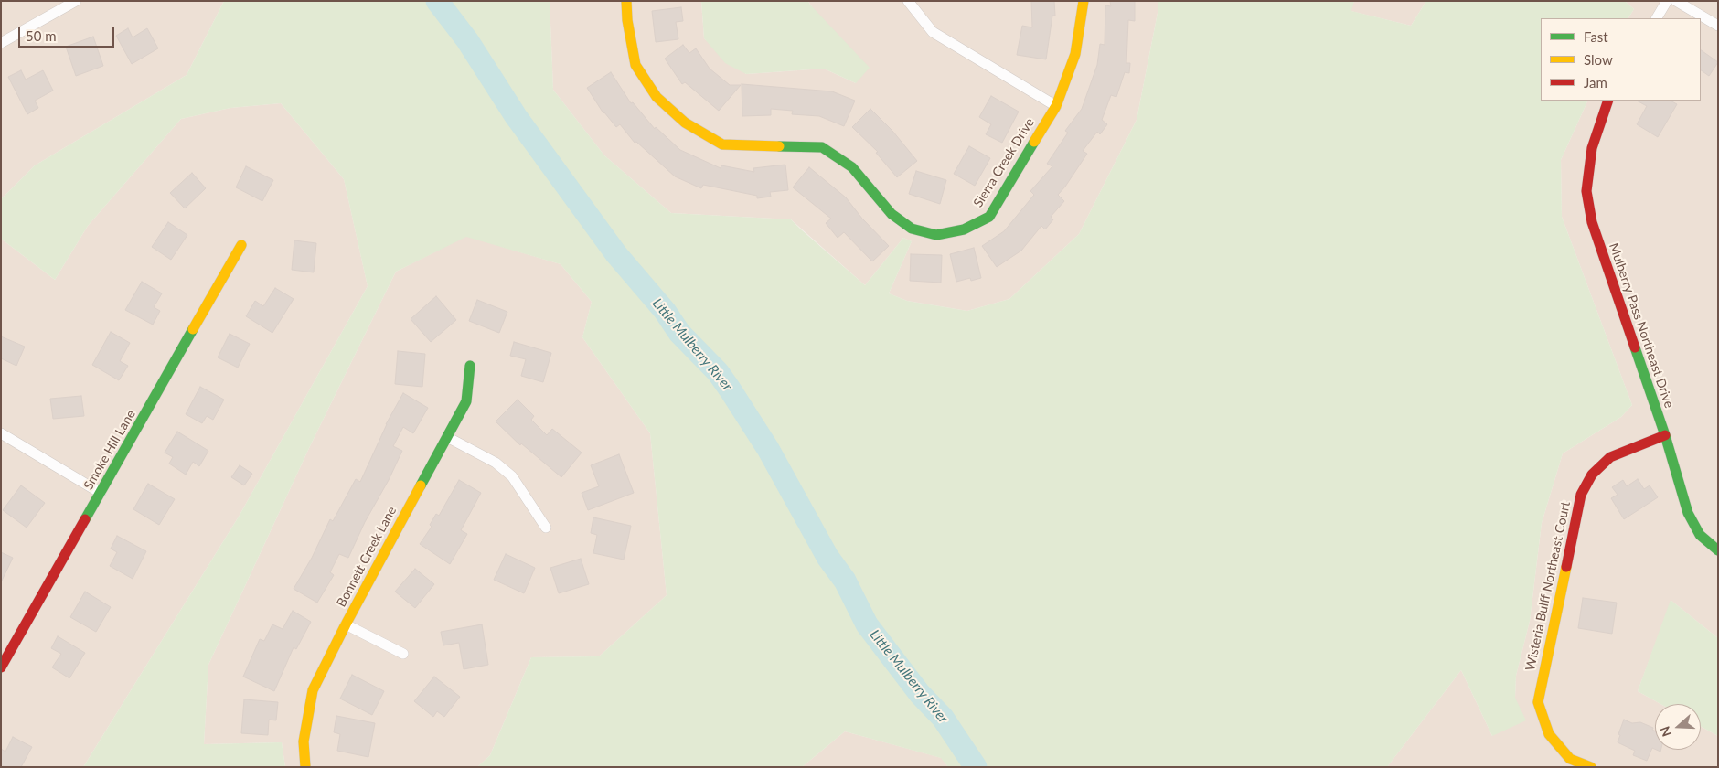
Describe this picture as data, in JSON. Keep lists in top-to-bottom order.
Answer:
{
  "streets": {
    "street": [
      "Sierra Creek Drive",
      "Mulberry Pass Northeast Drive",
      "Smoke Hill Lane",
      "Bonnett Creek Lane",
      "Wisteria Bulff Northeast Court"
    ]
  },
  "crossings": [
    ["Mulberry Pass Northeast Drive", "Wisteria Bulff Northeast Court"]
  ],
  "water": ["Little Mulberry River"],
  "legend": ["Fast", "Slow", "Jam"],
  "scale_bar": "50 m",
  "north": "left"
}
